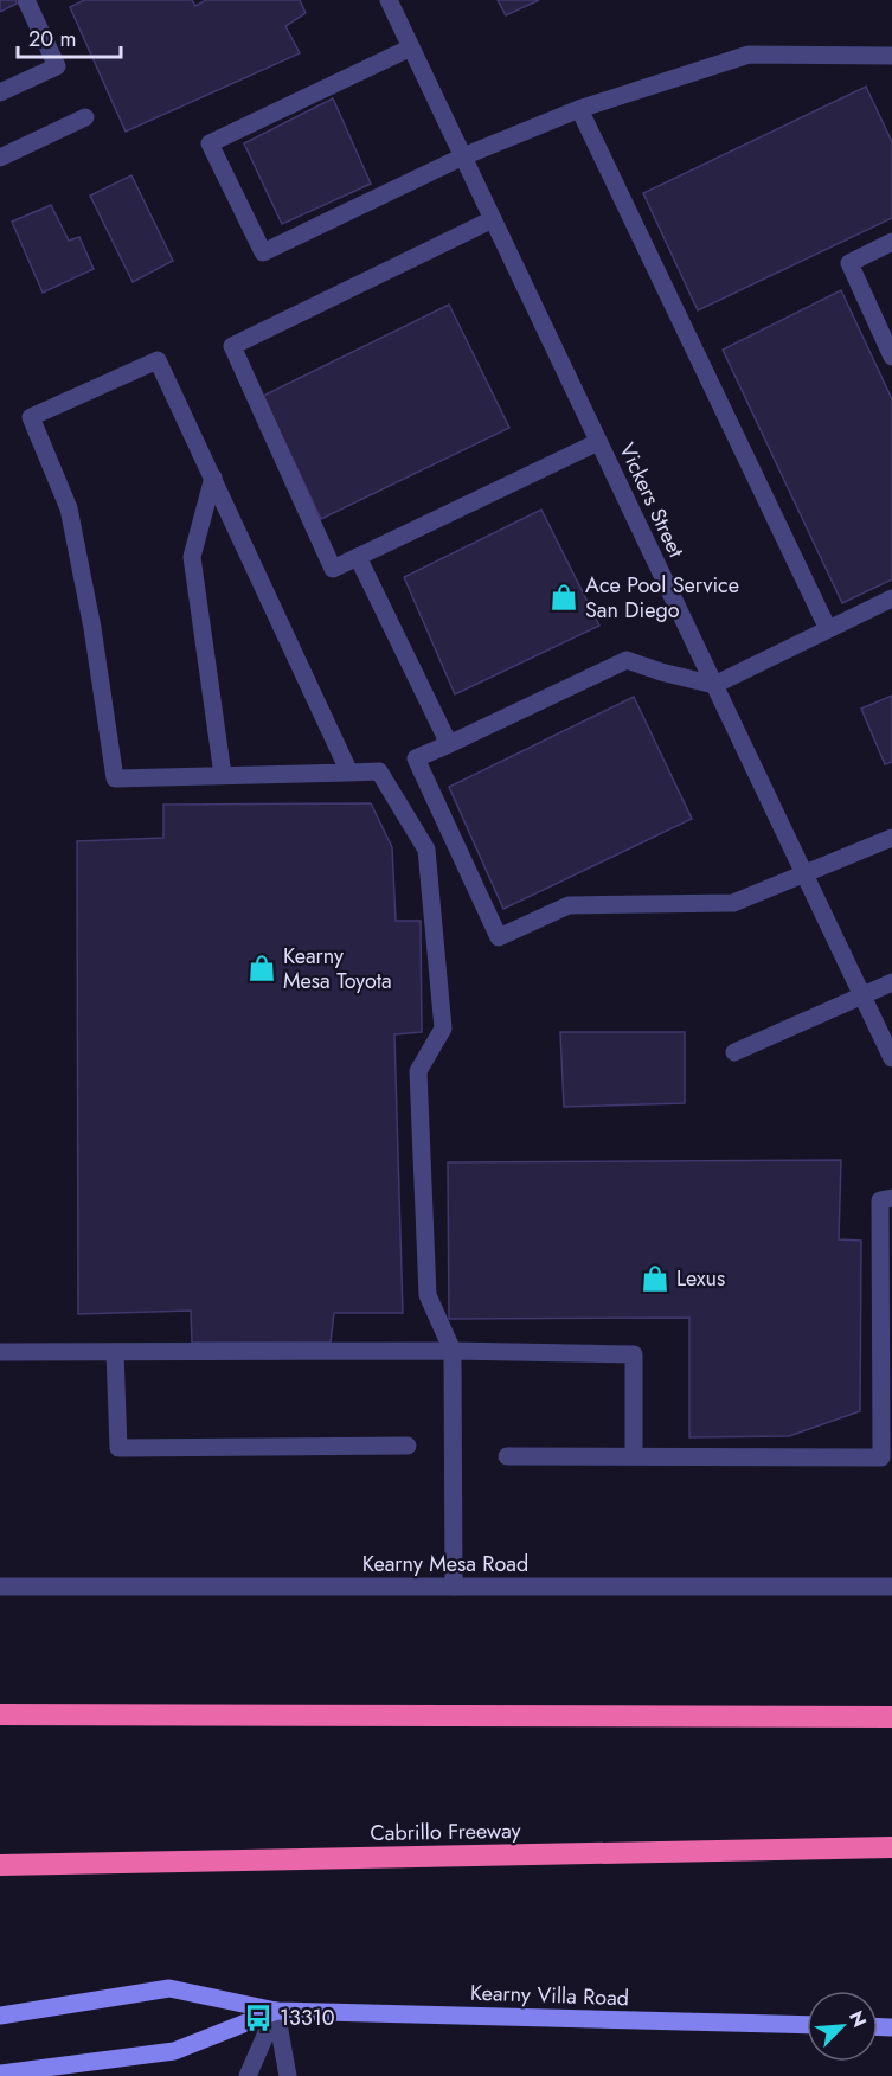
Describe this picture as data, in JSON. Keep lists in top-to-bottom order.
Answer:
{
  "streets": {
    "highway": ["Cabrillo Freeway"],
    "main road": ["Kearny Villa Road"],
    "street": ["Vickers Street", "Kearny Mesa Road"]
  },
  "places": {
    "shop": ["Ace Pool Service San Diego", "Kearny Mesa Toyota", "Lexus"],
    "bus stop": ["13310"]
  },
  "scale_bar": "20 m",
  "north": "top right"
}
